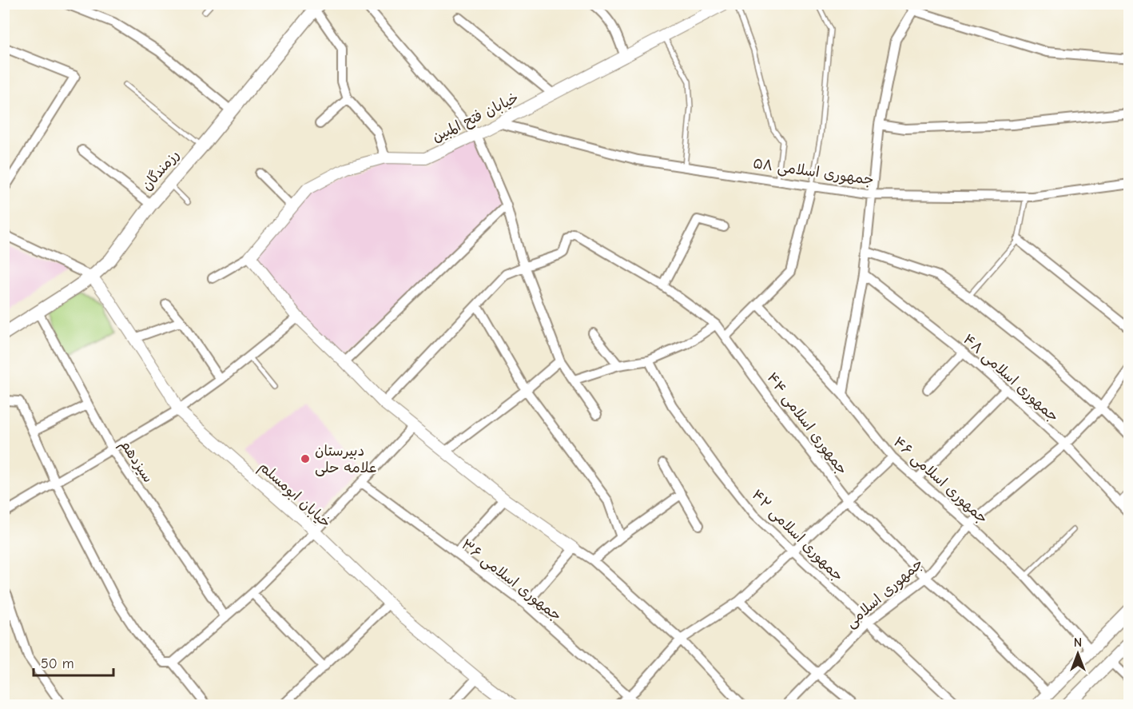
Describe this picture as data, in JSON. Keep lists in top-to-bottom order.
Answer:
{
  "streets": {
    "main road": ["رزمندگان"],
    "street": [
      "خیابان فتح المبین",
      "جمهوری اسلامی ۵۸",
      "جمهوری اسلامی ۴۸",
      "جمهوری اسلامی ۴۴",
      "سیزدهم",
      "جمهوری اسلامی ۴۶",
      "خیابان ابومسلم",
      "جمهوری اسلامی ۴۲",
      "جمهوری اسلامی ۳۶",
      "جمهوری اسلامی"
    ]
  },
  "crossings": [
    ["خیابان فتح المبین", "جمهوری اسلامی ۵۸"],
    ["رزمندگان", "سیزدهم"],
    ["رزمندگان", "خیابان ابومسلم"],
    ["جمهوری اسلامی ۴۸", "جمهوری اسلامی"],
    ["جمهوری اسلامی ۴۴", "جمهوری اسلامی"],
    ["جمهوری اسلامی ۴۶", "جمهوری اسلامی"],
    ["جمهوری اسلامی ۴۲", "جمهوری اسلامی"]
  ],
  "places": ["دبیرستان علامه حلی"],
  "scale_bar": "50 m",
  "north": "top"
}
